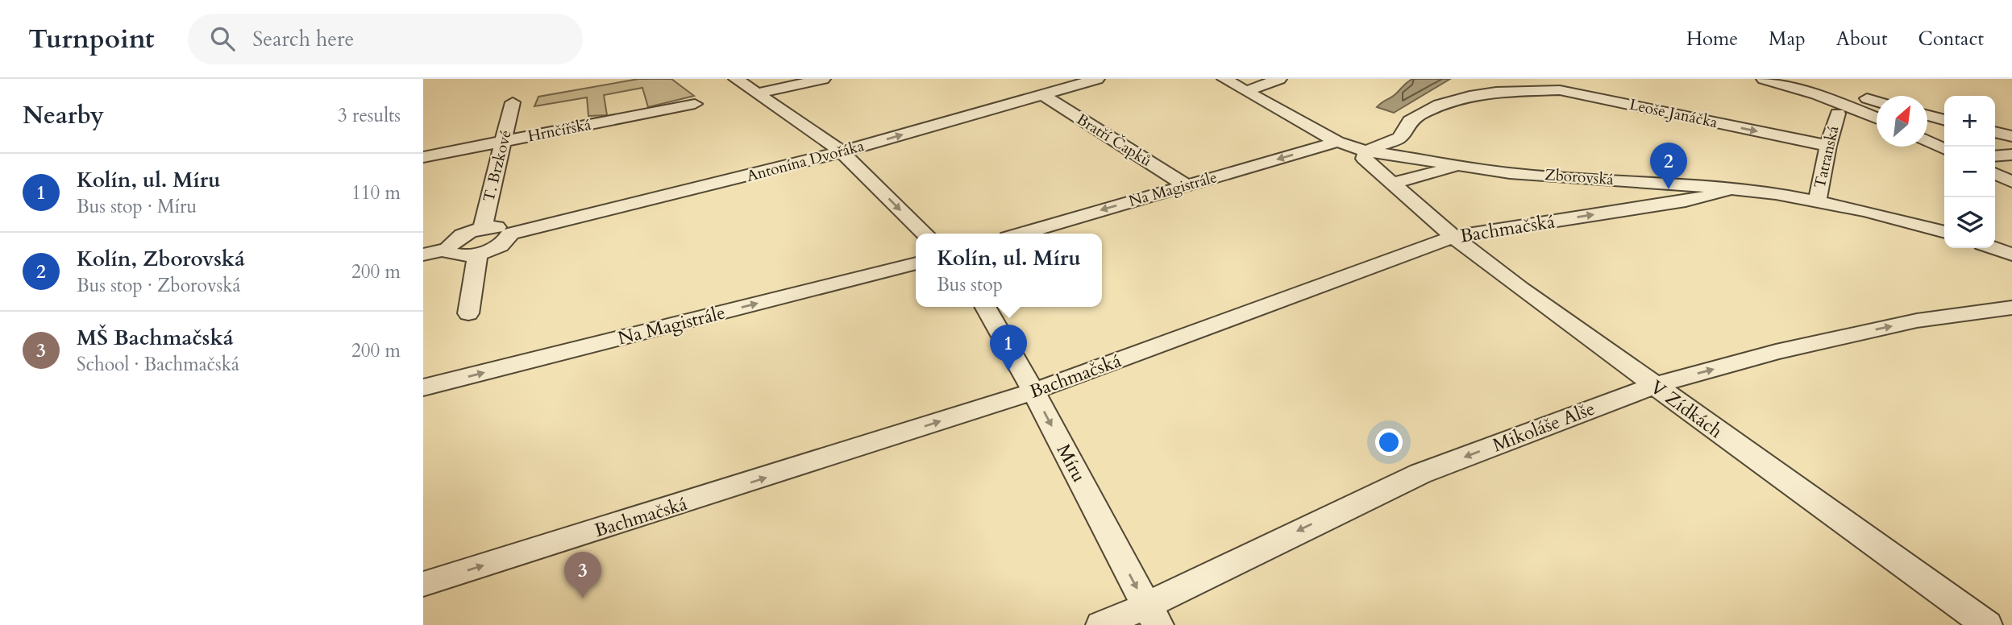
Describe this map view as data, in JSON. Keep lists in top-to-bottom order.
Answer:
{
  "streets": {
    "street": [
      "Leoše Janáčka",
      "Hrnčířská",
      "Bratří Čapků",
      "Tatranská",
      "Antonína Dvořáka",
      "T. Brzkové",
      "Zborovská",
      "Na Magistrále",
      "Bachmačská",
      "V Zídkách",
      "Mikoláše Alše",
      "Míru"
    ]
  },
  "crossings": [
    ["Leoše Janáčka", "Tatranská"],
    ["Leoše Janáčka", "Zborovská"],
    ["Leoše Janáčka", "V Zídkách"],
    ["Hrnčířská", "T. Brzkové"],
    ["Bratří Čapků", "Antonína Dvořáka"],
    ["Bratří Čapků", "Na Magistrále"],
    ["Tatranská", "Zborovská"],
    ["Zborovská", "Na Magistrále"],
    ["Zborovská", "Bachmačská"],
    ["Zborovská", "V Zídkách"],
    ["Bachmačská", "V Zídkách"],
    ["Bachmačská", "Míru"],
    ["V Zídkách", "Mikoláše Alše"],
    ["Mikoláše Alše", "Míru"]
  ],
  "one_way": ["Bachmačská", "Míru"],
  "north": "top right",
  "page": {
    "header": "Turnpoint",
    "search": "Search here",
    "nav": [
      "Home",
      "Map",
      "About",
      "Contact"
    ],
    "heading": ["Nearby", "3 results"],
    "map_buttons": ["+", "−"],
    "pins": ["2", "1", "3"],
    "list": [
      {
        "mark": "1",
        "name": "Kolín, ul. Míru",
        "note": "Bus stop · Míru",
        "value": "110 m"
      },
      {
        "mark": "2",
        "name": "Kolín, Zborovská",
        "note": "Bus stop · Zborovská",
        "value": "200 m"
      },
      {
        "mark": "3",
        "name": "MŠ Bachmačská",
        "note": "School · Bachmačská",
        "value": "200 m"
      }
    ],
    "popup": ["Kolín, ul. Míru", "Bus stop"]
  }
}
